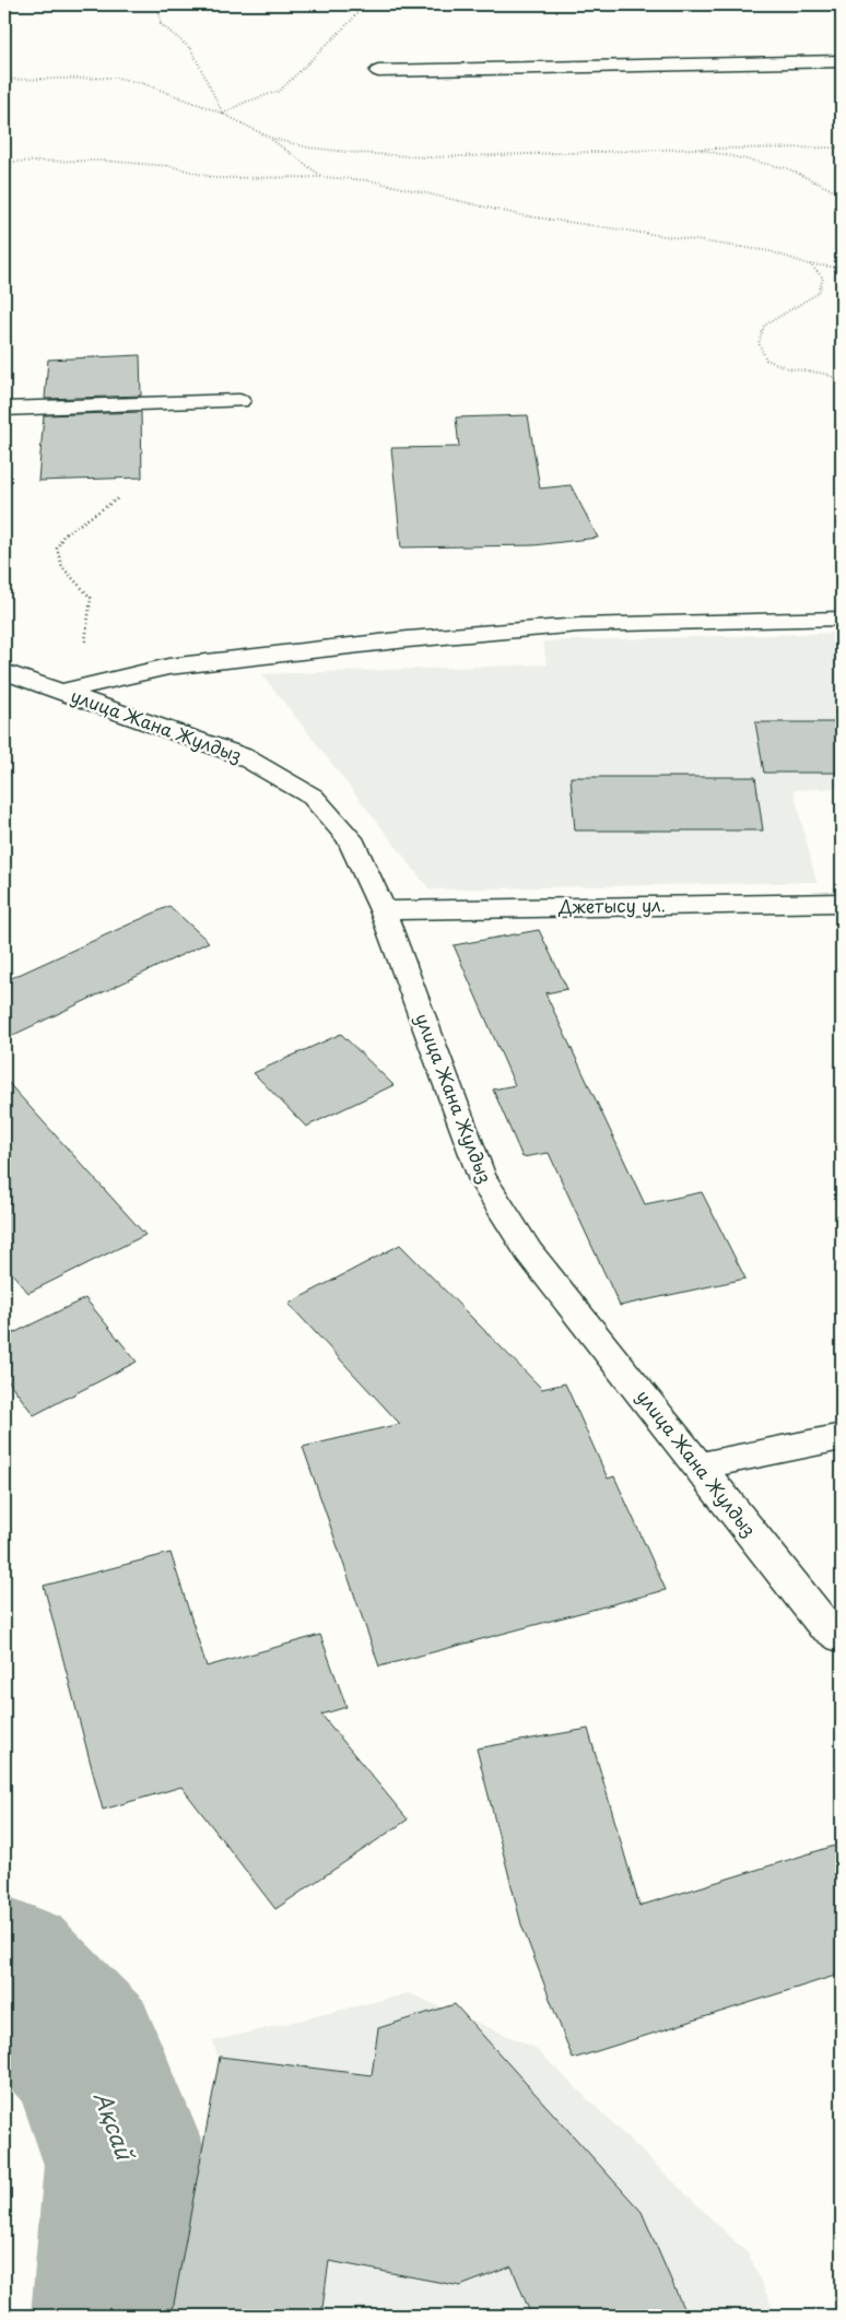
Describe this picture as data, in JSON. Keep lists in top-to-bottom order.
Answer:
{
  "streets": {
    "street": ["улица Жана Жулдыз", "Джетысу ул."]
  },
  "crossings": [
    ["улица Жана Жулдыз", "Джетысу ул."]
  ],
  "water": ["Ақсай"]
}
